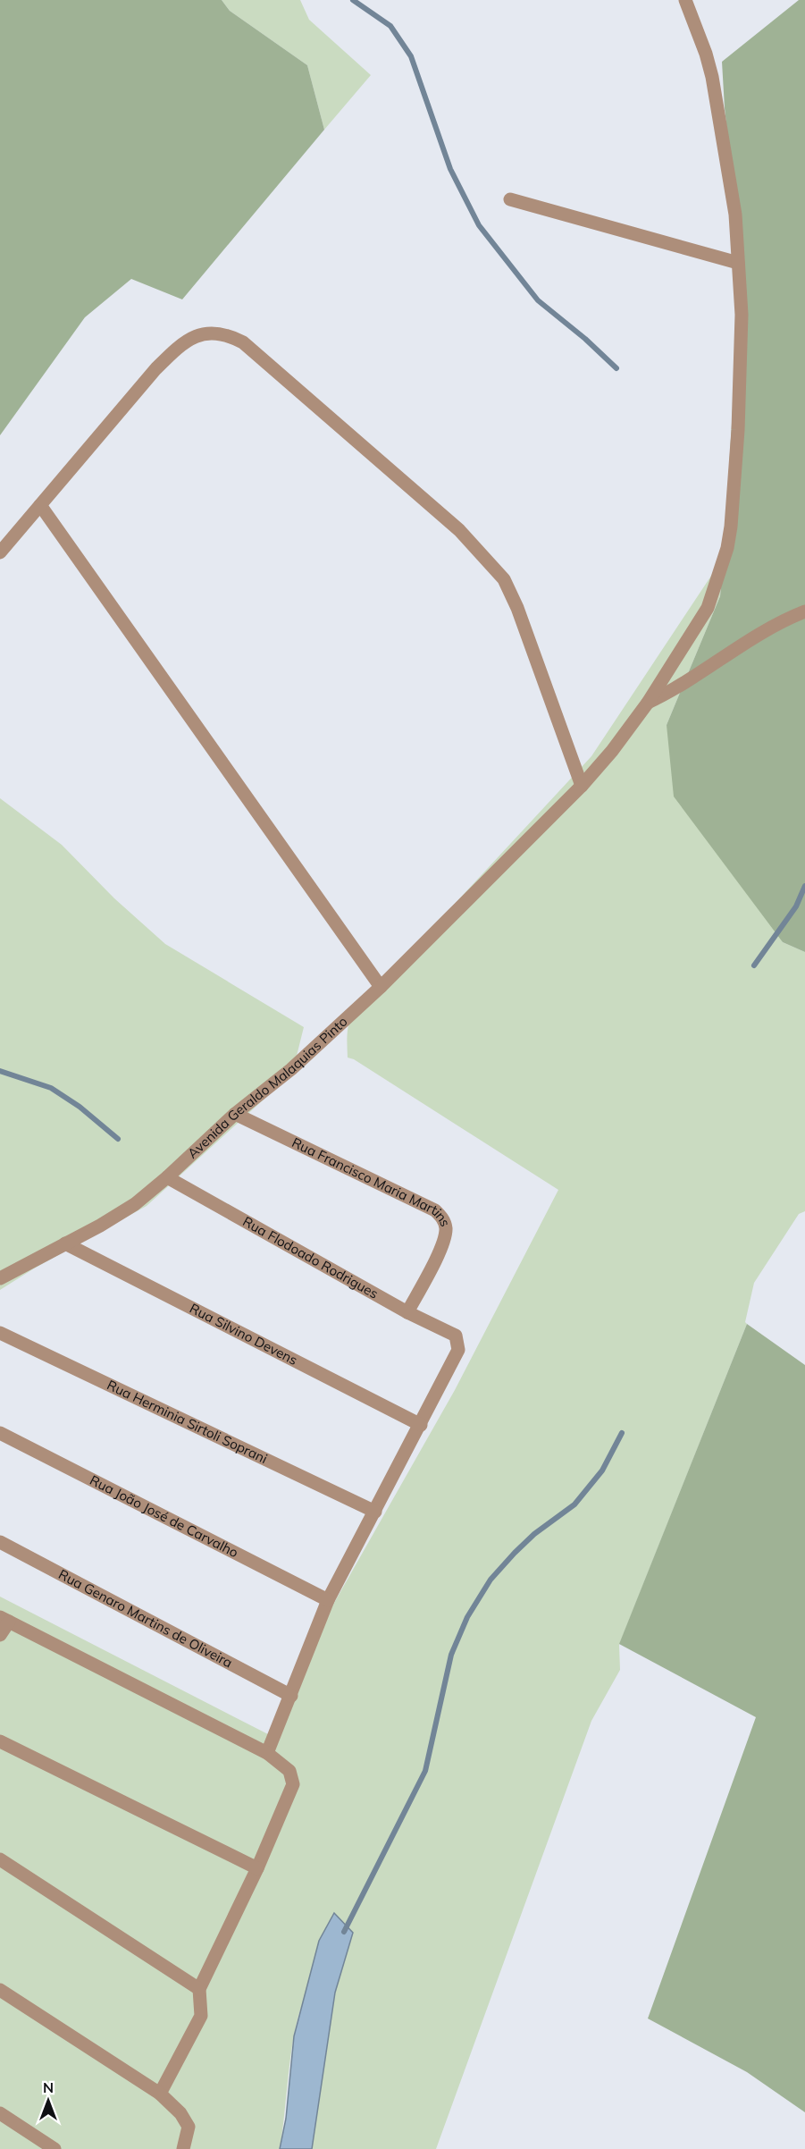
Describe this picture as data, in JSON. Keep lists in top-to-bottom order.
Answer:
{
  "streets": {
    "street": [
      "Avenida Geraldo Malaquias Pinto",
      "Rua Francisco Maria Martins",
      "Rua Flodoado Rodrigues",
      "Rua Silvino Devens",
      "Rua Herminia Sirtoli Soprani",
      "Rua João José de Carvalho",
      "Rua Genaro Martins de Oliveira"
    ]
  },
  "crossings": [
    ["Avenida Geraldo Malaquias Pinto", "Rua Francisco Maria Martins"],
    ["Avenida Geraldo Malaquias Pinto", "Rua Flodoado Rodrigues"],
    ["Avenida Geraldo Malaquias Pinto", "Rua Silvino Devens"],
    ["Rua Francisco Maria Martins", "Rua Flodoado Rodrigues"],
    ["Rua Flodoado Rodrigues", "Rua Silvino Devens"]
  ],
  "north": "top"
}
